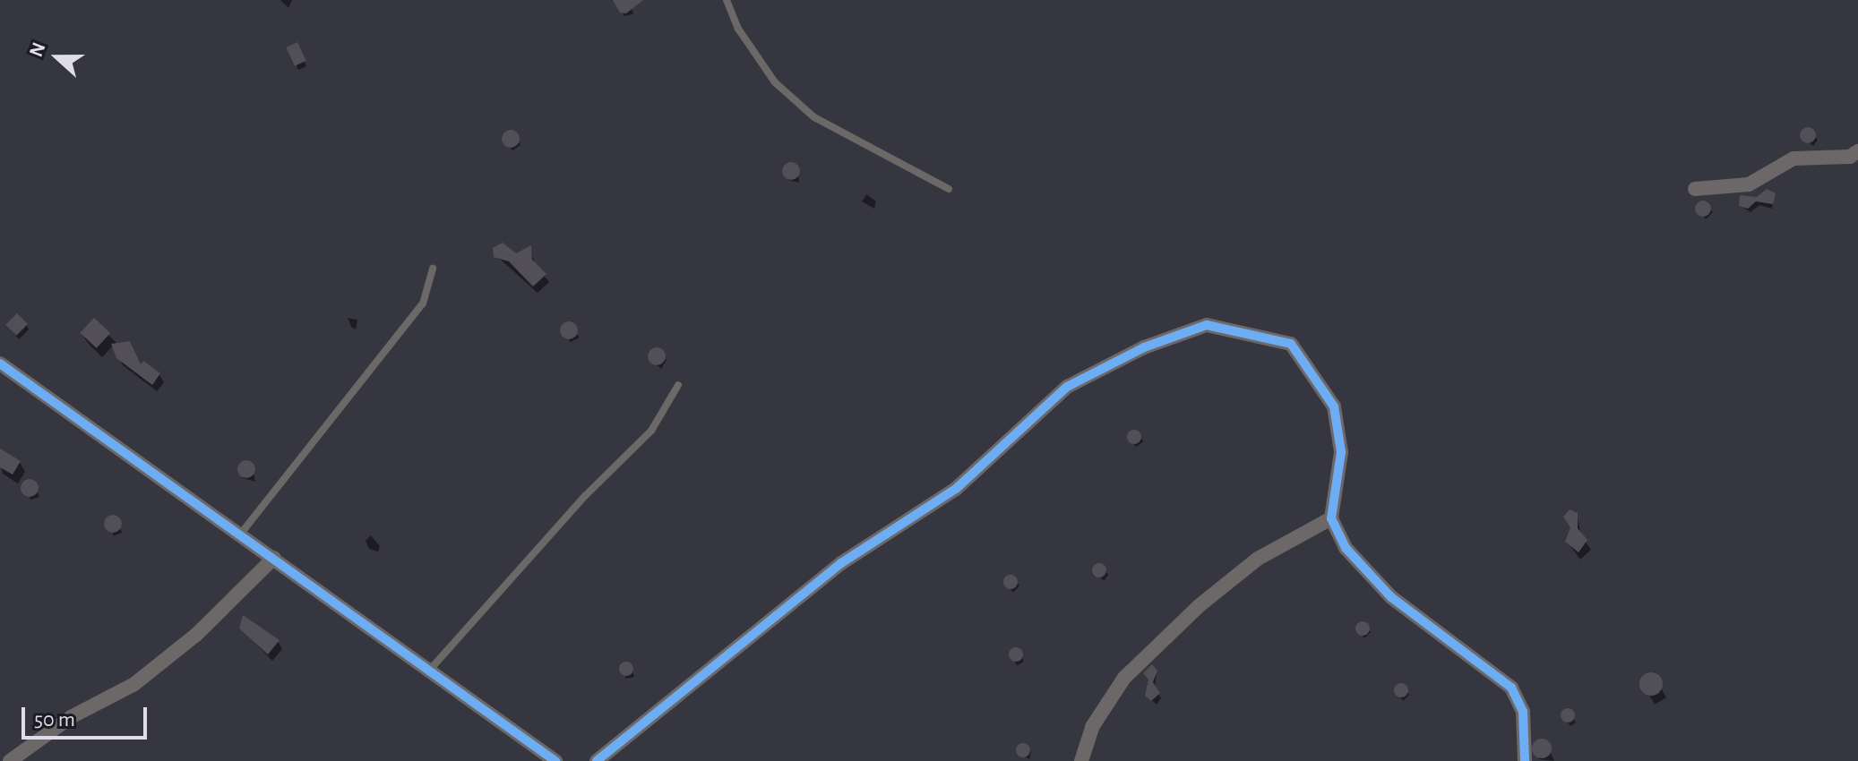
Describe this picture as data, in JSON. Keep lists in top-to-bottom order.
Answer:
{
  "scale_bar": "50 m",
  "north": "left"
}
